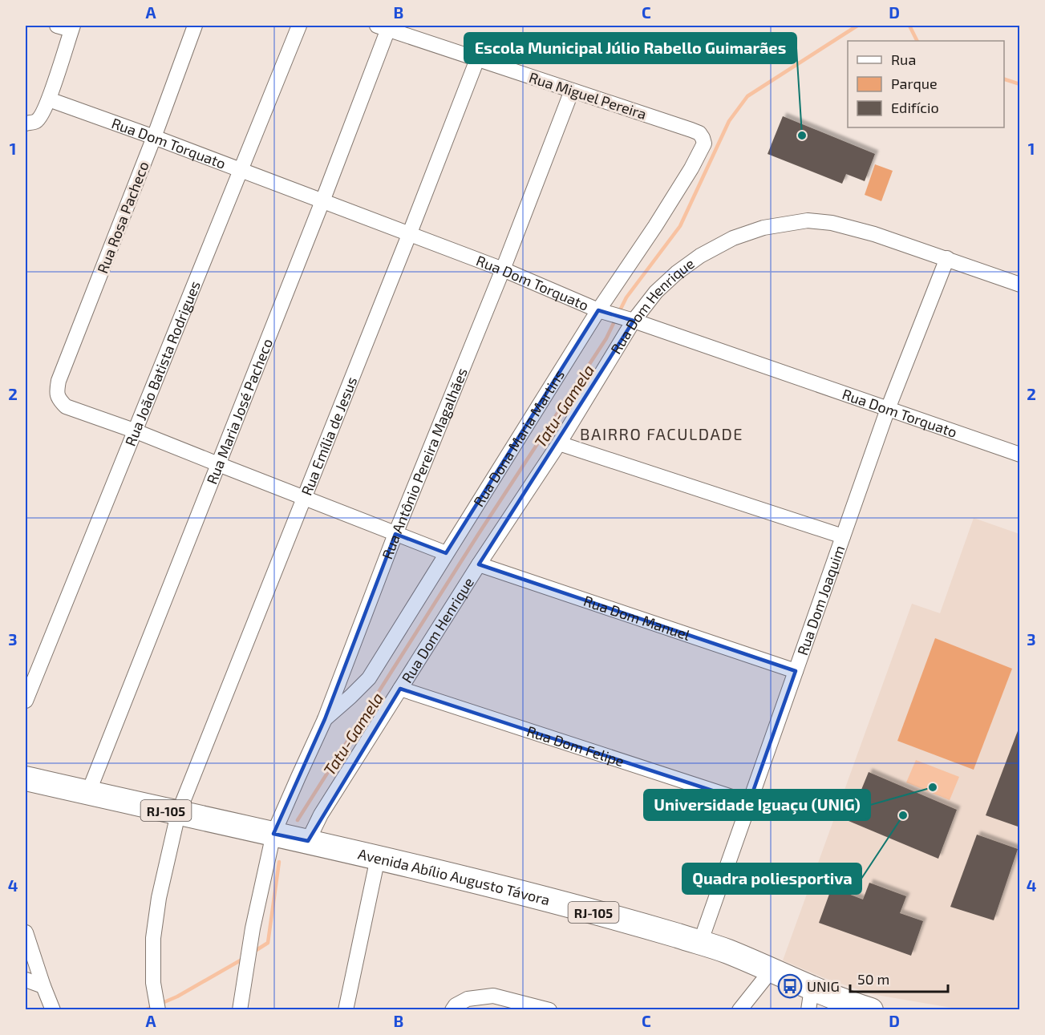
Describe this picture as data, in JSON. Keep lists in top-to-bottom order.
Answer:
{
  "streets": {
    "main road": ["RJ-105", "Avenida Abílio Augusto Távora"],
    "street": [
      "Rua Miguel Pereira",
      "Rua Dom Torquato",
      "Rua Rosa Pacheco",
      "Rua Dom Henrique",
      "Rua João Batista Rodrigues",
      "Rua Maria José Pacheco",
      "Rua Emília de Jesus",
      "Rua Dona Maria Martins",
      "Rua Antônio Pereira Magalhães",
      "Rua Dom Joaquim",
      "Rua Dom Manuel",
      "Rua Dom Felipe"
    ]
  },
  "crossings": [
    ["Rua Miguel Pereira", "Rua Maria José Pacheco"],
    ["Rua Miguel Pereira", "Rua Emília de Jesus"],
    ["Rua Miguel Pereira", "Rua Dona Maria Martins"],
    ["Rua Miguel Pereira", "Rua Antônio Pereira Magalhães"],
    ["Rua Dom Torquato", "Rua Rosa Pacheco"],
    ["Rua Dom Torquato", "Rua Dom Henrique"],
    ["Rua Dom Torquato", "Rua João Batista Rodrigues"],
    ["Rua Dom Torquato", "Rua Maria José Pacheco"],
    ["Rua Dom Torquato", "Rua Emília de Jesus"],
    ["Rua Dom Torquato", "Rua Dona Maria Martins"],
    ["Rua Dom Torquato", "Rua Antônio Pereira Magalhães"],
    ["Rua Dom Torquato", "Rua Dom Joaquim"],
    ["Rua Rosa Pacheco", "Rua João Batista Rodrigues"],
    ["Rua Dom Henrique", "Rua Dom Joaquim"],
    ["Rua Dom Henrique", "Rua Dom Manuel"],
    ["Rua Dom Henrique", "Rua Dom Felipe"],
    ["Rua Dom Henrique", "Avenida Abílio Augusto Távora"],
    ["Rua Maria José Pacheco", "Avenida Abílio Augusto Távora"],
    ["Rua Emília de Jesus", "Avenida Abílio Augusto Távora"],
    ["Rua Dona Maria Martins", "Rua Antônio Pereira Magalhães"],
    ["Rua Antônio Pereira Magalhães", "Avenida Abílio Augusto Távora"],
    ["Rua Dom Joaquim", "Rua Dom Manuel"],
    ["Rua Dom Joaquim", "Rua Dom Felipe"],
    ["Rua Dom Joaquim", "Avenida Abílio Augusto Távora"]
  ],
  "districts": ["BAIRRO FACULDADE"],
  "water": ["Tatu-Gamela"],
  "places": {
    "other": ["Escola Municipal Júlio Rabello Guimarães", "Universidade Iguaçu (UNIG)", "Quadra poliesportiva"],
    "bus stop": ["UNIG"]
  },
  "legend": ["Rua", "Parque", "Edifício"],
  "scale_bar": "50 m",
  "grid": {
    "columns": [
      "A",
      "B",
      "C",
      "D"
    ],
    "rows": [
      "1",
      "2",
      "3",
      "4"
    ]
  }
}
